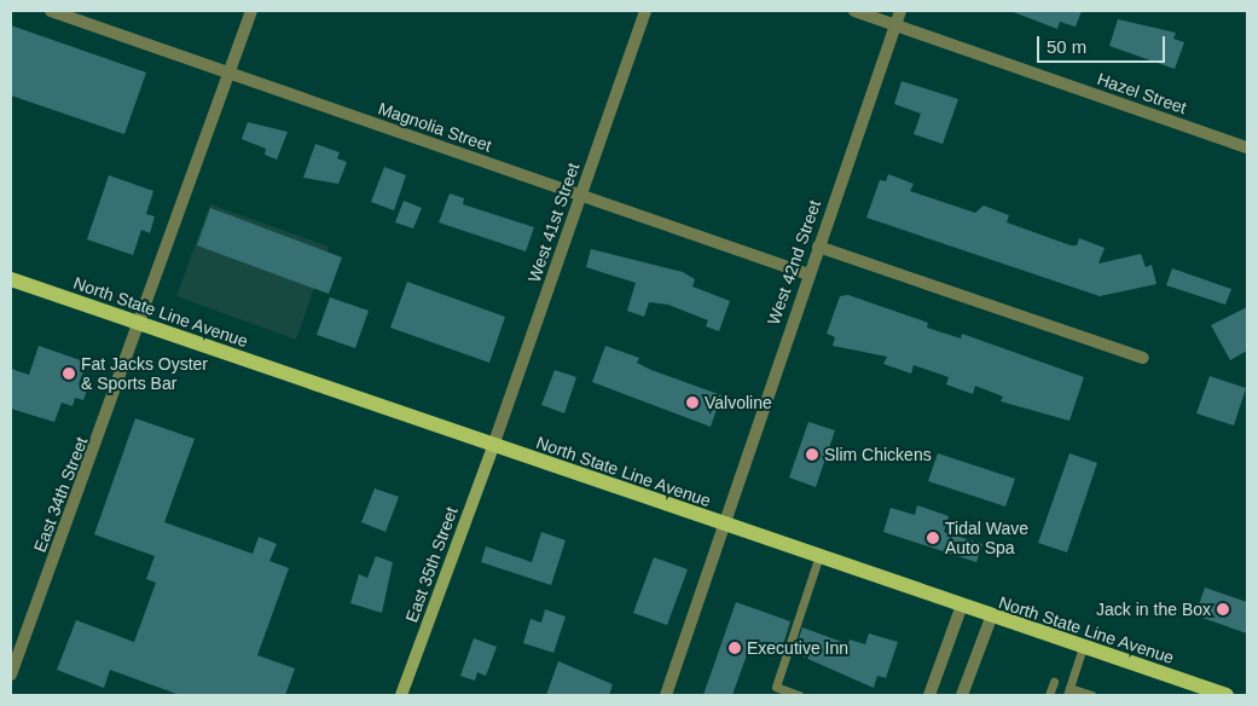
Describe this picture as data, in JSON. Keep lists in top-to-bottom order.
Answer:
{
  "streets": {
    "main road": ["North State Line Avenue"],
    "street": [
      "Hazel Street",
      "Magnolia Street",
      "West 41st Street",
      "West 42nd Street",
      "East 34th Street",
      "East 35th Street"
    ]
  },
  "crossings": [
    ["Hazel Street", "West 42nd Street"],
    ["Magnolia Street", "West 41st Street"],
    ["Magnolia Street", "West 42nd Street"],
    ["Magnolia Street", "East 34th Street"],
    ["West 41st Street", "North State Line Avenue"],
    ["West 41st Street", "East 35th Street"],
    ["West 42nd Street", "North State Line Avenue"],
    ["North State Line Avenue", "East 34th Street"],
    ["North State Line Avenue", "East 35th Street"]
  ],
  "places": [
    "Fat Jacks Oyster & Sports Bar",
    "Valvoline",
    "Slim Chickens",
    "Tidal Wave Auto Spa",
    "Jack in the Box",
    "Executive Inn"
  ],
  "scale_bar": "50 m"
}
